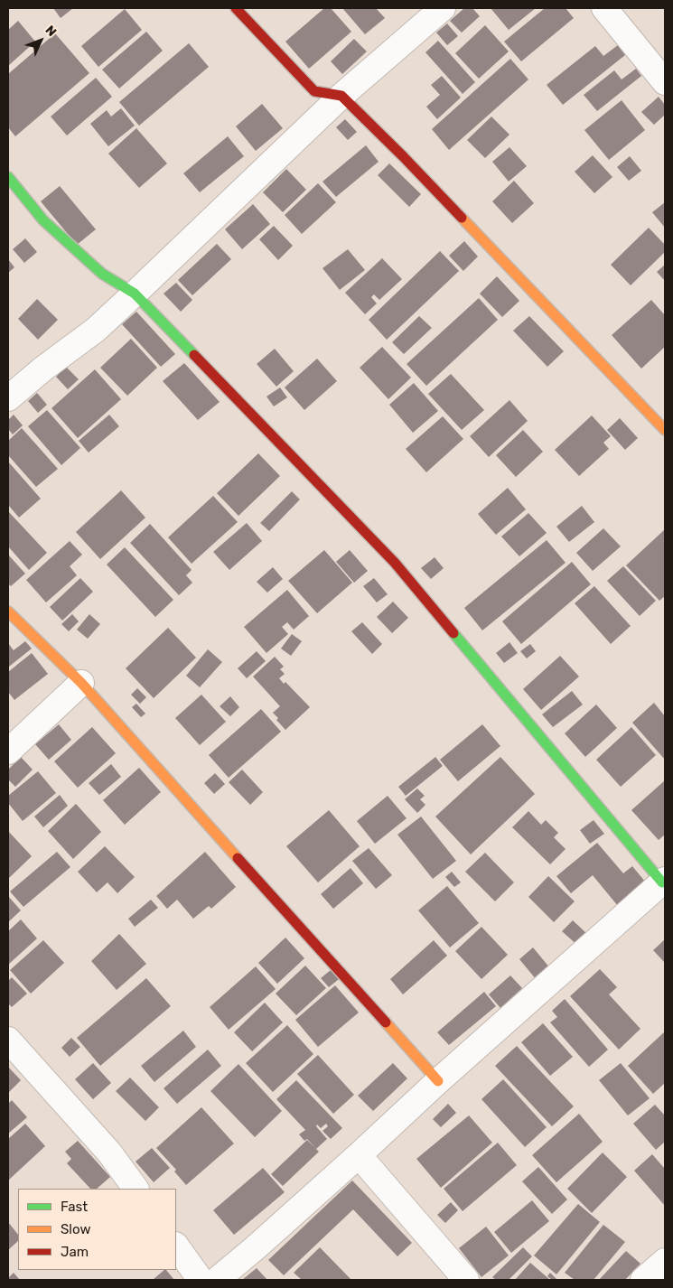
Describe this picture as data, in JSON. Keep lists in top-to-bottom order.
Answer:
{
  "legend": ["Fast", "Slow", "Jam"],
  "north": "top right"
}
